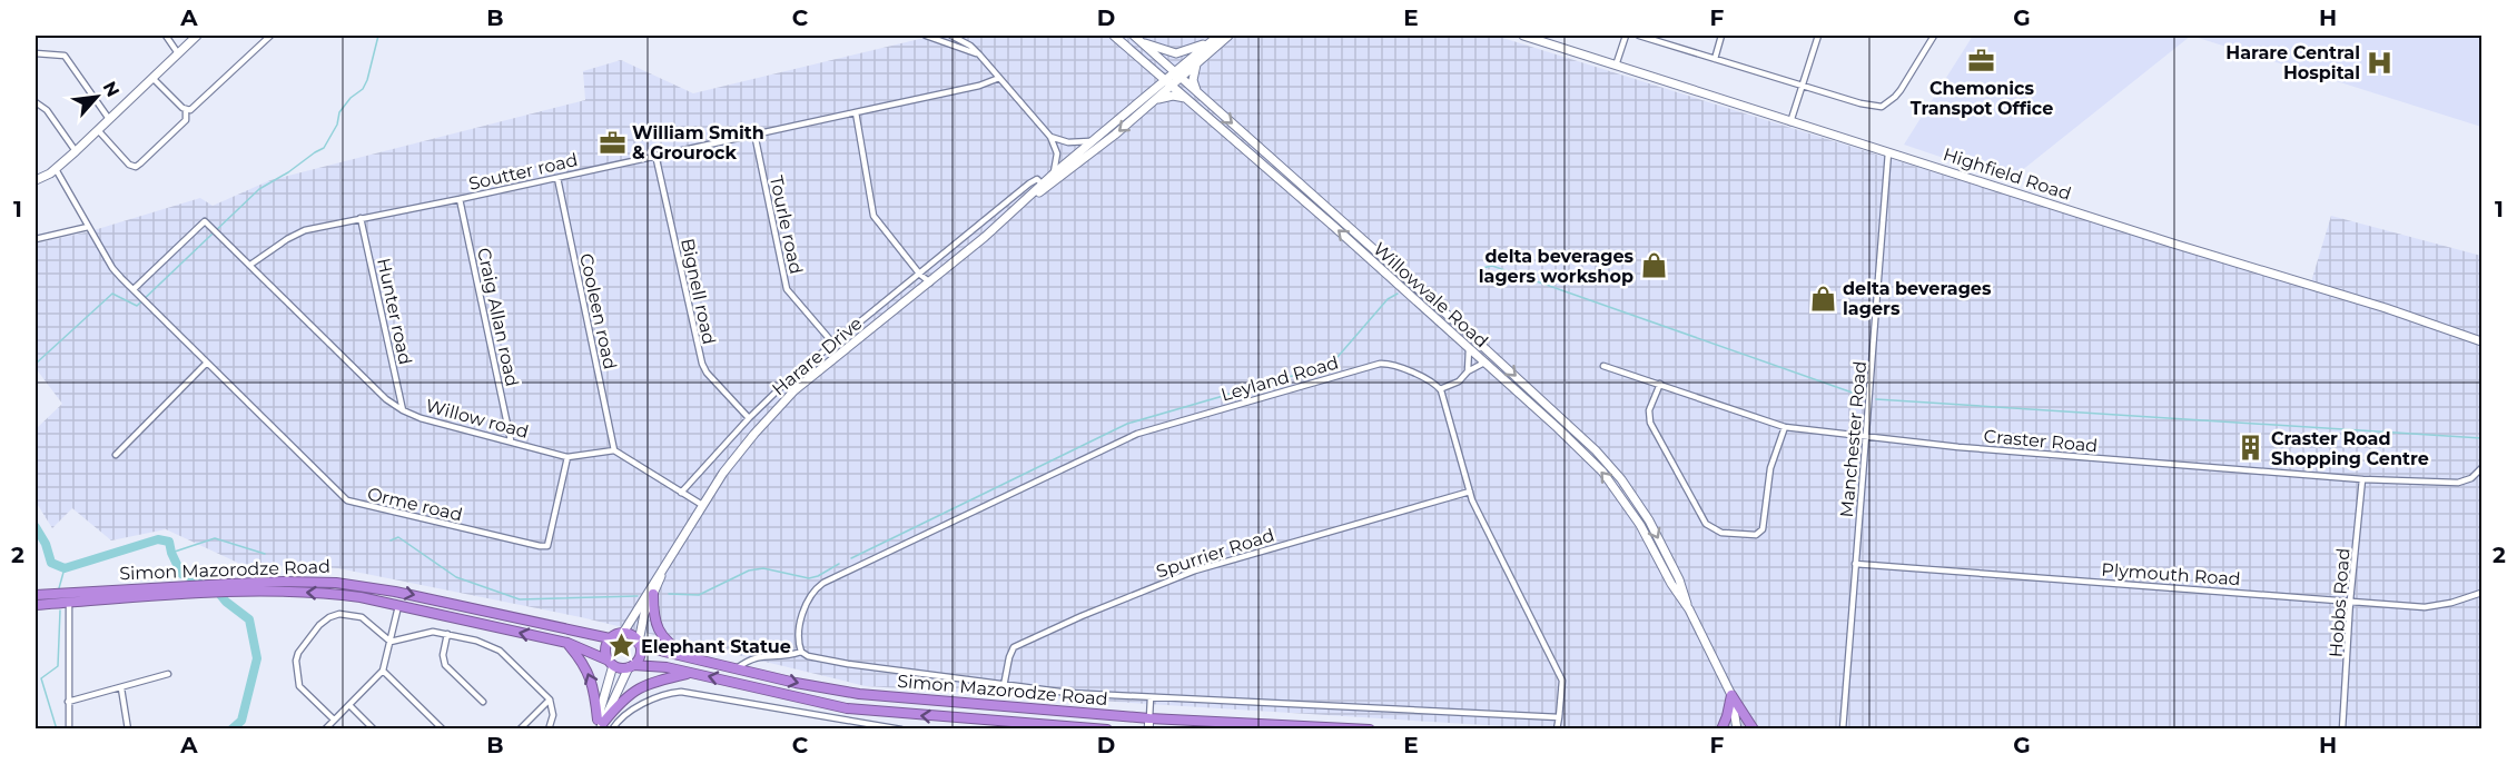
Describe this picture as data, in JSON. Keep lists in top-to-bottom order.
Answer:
{
  "streets": {
    "highway": ["Simon Mazorodze Road"],
    "street": [
      "Soutter road",
      "Highfield Road",
      "Tourle road",
      "Bignell road",
      "Willowvale Road",
      "Hunter road",
      "Cooleen road",
      "Craig Allan road",
      "Harare Drive",
      "Leyland Road",
      "Willow road",
      "Manchester Road",
      "Craster Road",
      "Orme road",
      "Spurrier Road",
      "Plymouth Road",
      "Hobbs Road"
    ]
  },
  "crossings": [
    ["Soutter road", "Tourle road"],
    ["Soutter road", "Bignell road"],
    ["Soutter road", "Hunter road"],
    ["Soutter road", "Cooleen road"],
    ["Soutter road", "Craig Allan road"],
    ["Soutter road", "Willow road"],
    ["Highfield Road", "Manchester Road"],
    ["Willowvale Road", "Harare Drive"],
    ["Hunter road", "Willow road"],
    ["Cooleen road", "Willow road"],
    ["Craig Allan road", "Willow road"],
    ["Harare Drive", "Simon Mazorodze Road"],
    ["Willow road", "Orme road"],
    ["Manchester Road", "Craster Road"],
    ["Manchester Road", "Plymouth Road"],
    ["Craster Road", "Hobbs Road"],
    ["Plymouth Road", "Hobbs Road"]
  ],
  "places": {
    "office": ["Chemonics Transpot Office", "William Smith & Grourock"],
    "hospital": ["Harare Central Hospital"],
    "shop": ["delta beverages lagers workshop", "delta beverages lagers"],
    "building": ["Craster Road Shopping Centre"],
    "place": ["Elephant Statue"]
  },
  "north": "top right",
  "grid": {
    "columns": [
      "A",
      "B",
      "C",
      "D",
      "E",
      "F",
      "G",
      "H"
    ],
    "rows": ["1", "2"]
  }
}
